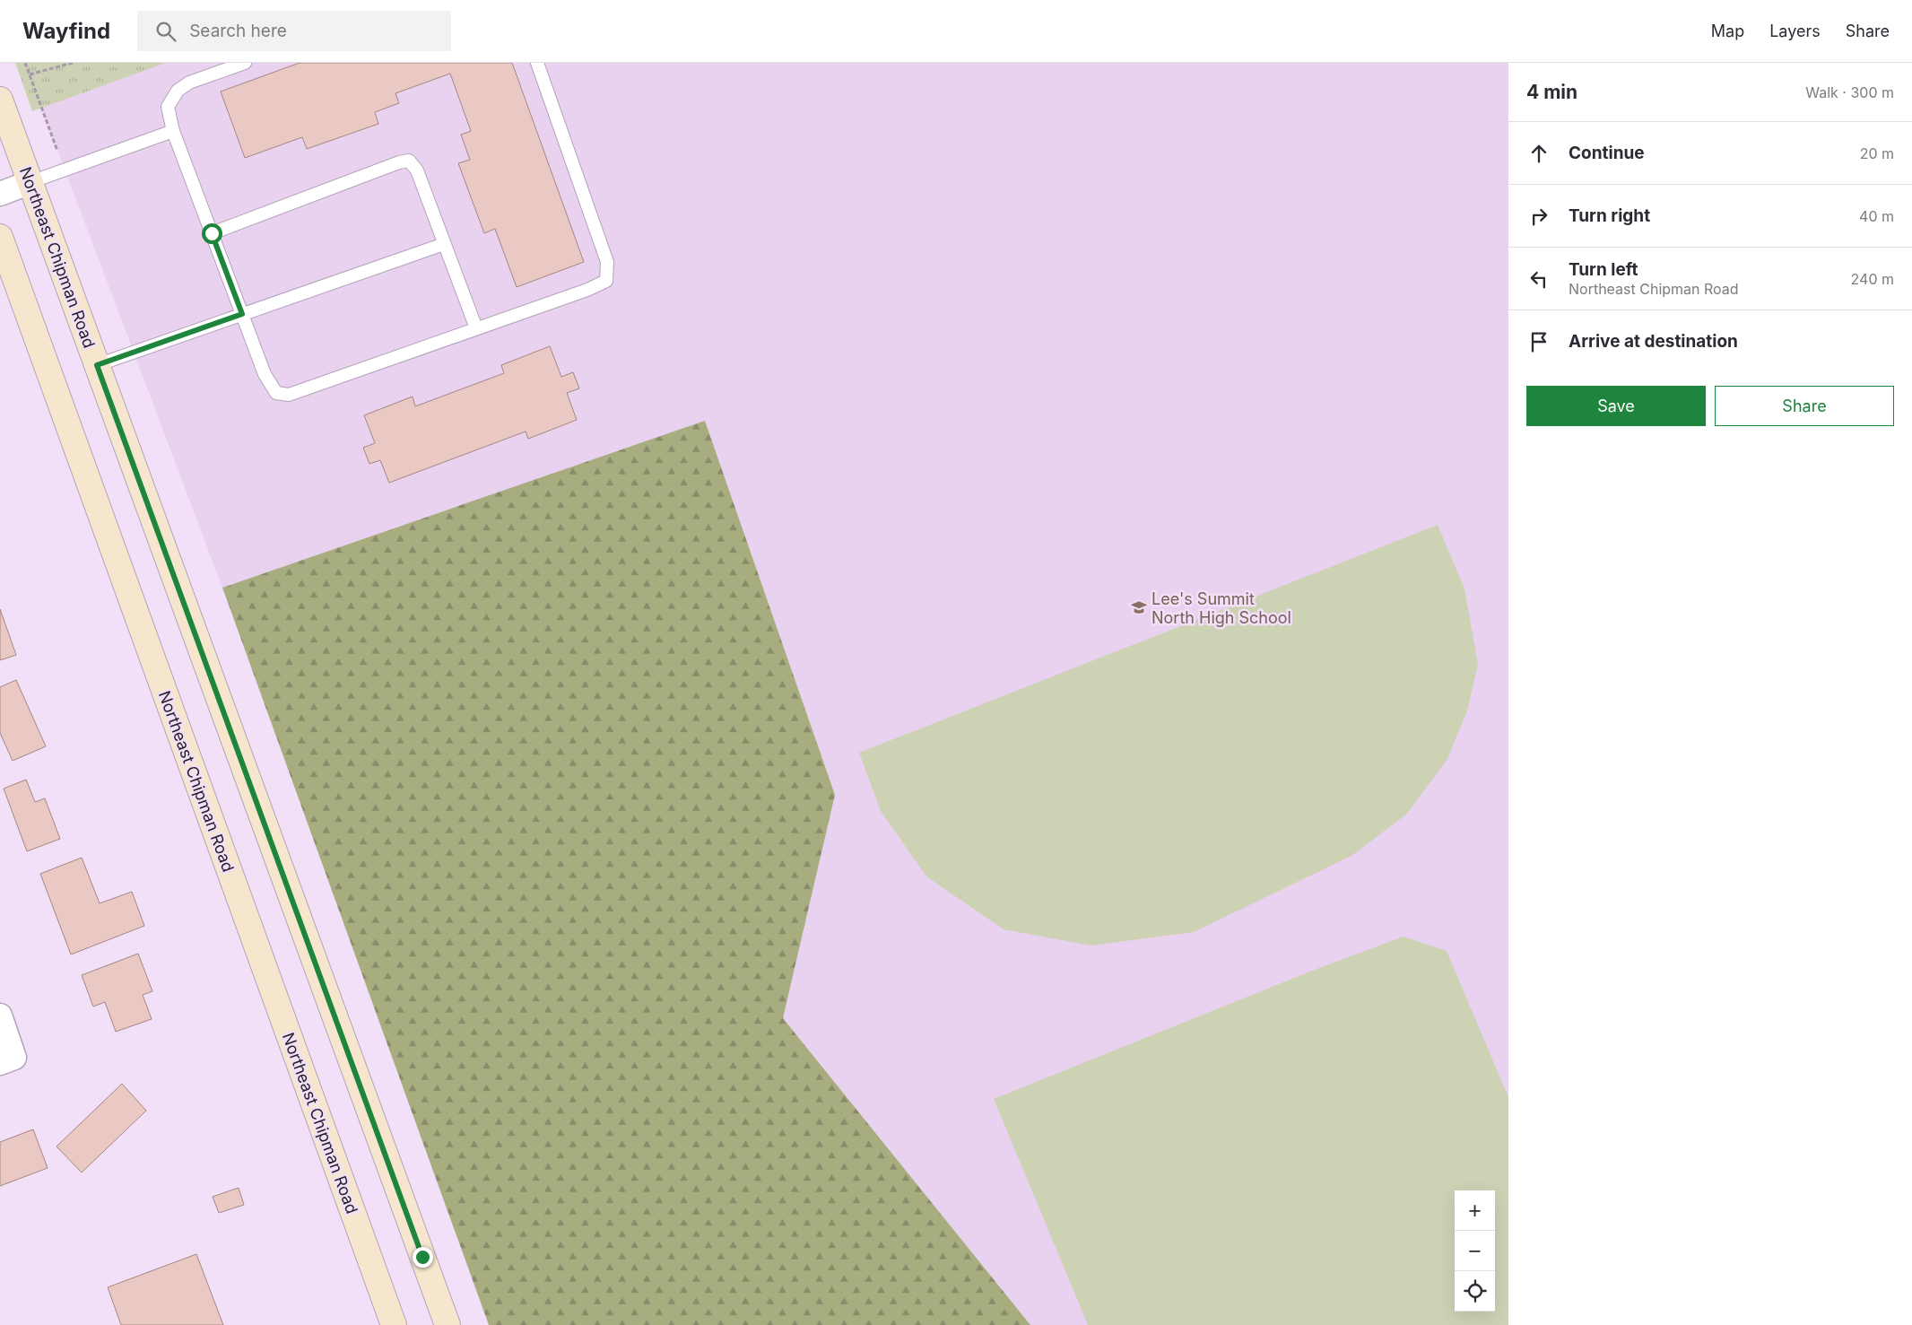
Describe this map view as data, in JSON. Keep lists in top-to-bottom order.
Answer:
{
  "streets": {
    "main road": ["Northeast Chipman Road"]
  },
  "places": {
    "school or university": ["Lee's Summit North High School"]
  },
  "page": {
    "header": "Wayfind",
    "search": "Search here",
    "nav": ["Map", "Layers", "Share"],
    "heading": ["4 min", "Walk · 300 m"],
    "list": [
      ["Continue", "20 m"],
      ["Turn right", "40 m"],
      ["Turn left", "Northeast Chipman Road", "240 m"],
      "Arrive at destination"
    ],
    "buttons": ["Save", "Share"],
    "map_buttons": ["+", "−"]
  }
}
